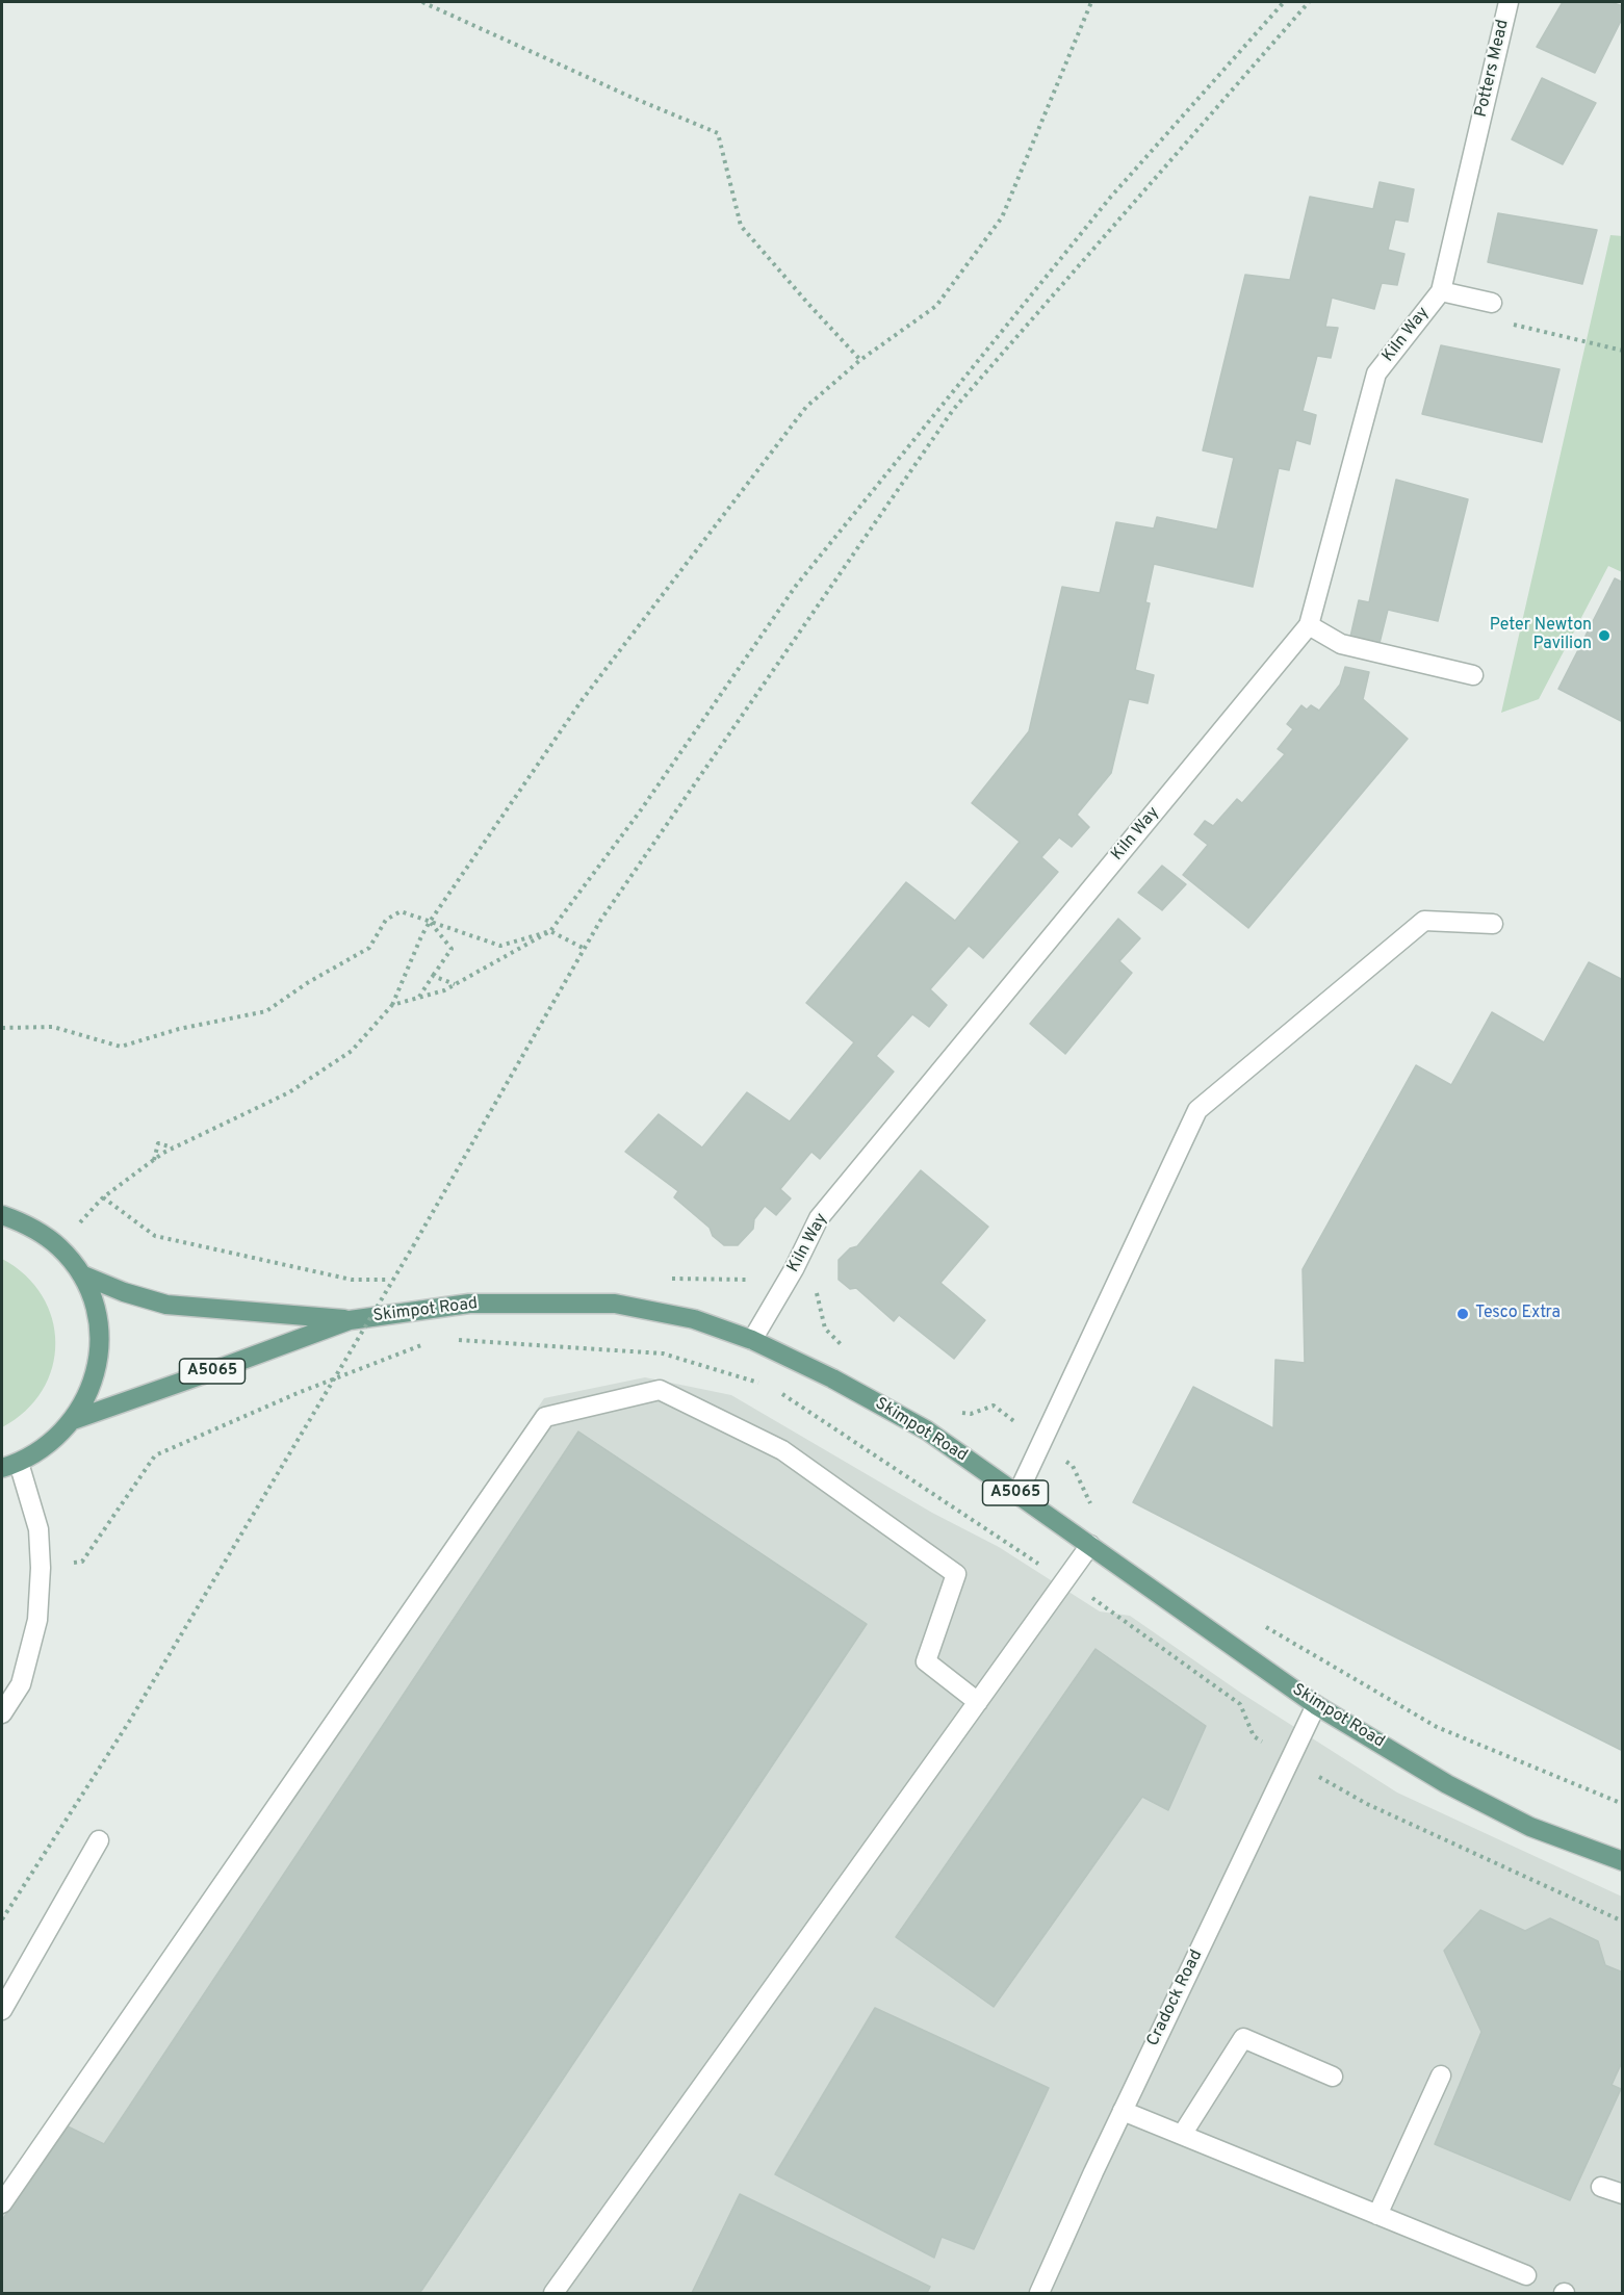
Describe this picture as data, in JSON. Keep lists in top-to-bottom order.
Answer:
{
  "streets": {
    "main road": ["Skimpot Road", "A5065"],
    "street": ["Potters Mead", "Kiln Way", "Cradock Road"]
  },
  "crossings": [
    ["Potters Mead", "Kiln Way"],
    ["Kiln Way", "Skimpot Road"],
    ["Skimpot Road", "A5065"],
    ["Skimpot Road", "Cradock Road"]
  ],
  "places": ["Peter Newton Pavilion", "Tesco Extra"]
}
